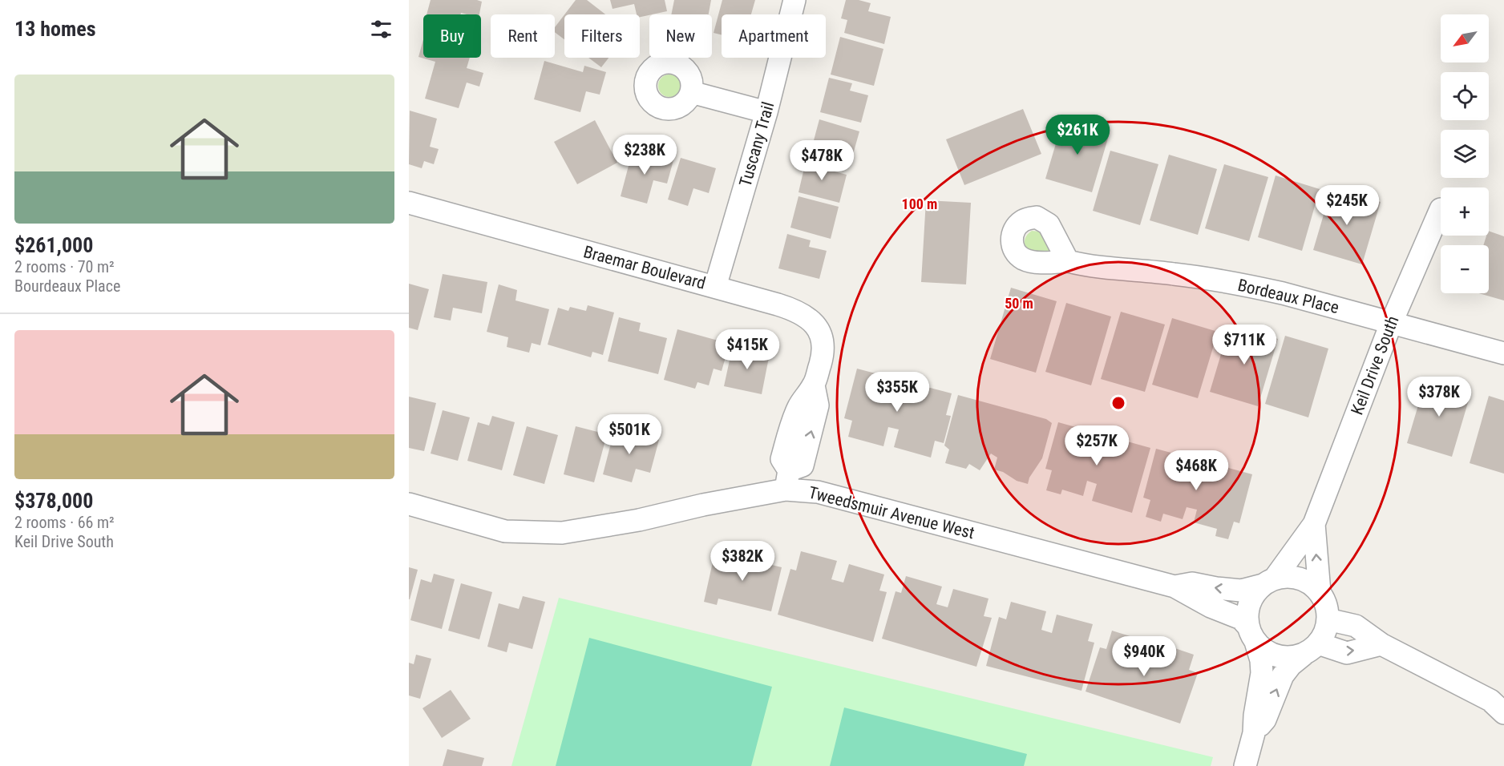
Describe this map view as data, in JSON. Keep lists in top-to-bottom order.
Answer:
{
  "streets": {
    "street": [
      "Tuscany Trail",
      "Braemar Boulevard",
      "Bordeaux Place",
      "Keil Drive South",
      "Tweedsmuir Avenue West"
    ]
  },
  "crossings": [
    ["Tuscany Trail", "Braemar Boulevard"],
    ["Braemar Boulevard", "Tweedsmuir Avenue West"],
    ["Bordeaux Place", "Keil Drive South"],
    ["Keil Drive South", "Tweedsmuir Avenue West"]
  ],
  "north": "bottom left",
  "page": {
    "heading": "13 homes",
    "map_buttons": ["+", "−"],
    "chip": [
      "Buy",
      "Rent",
      "Filters",
      "New",
      "Apartment"
    ],
    "list": [
      {
        "name": "$261,000",
        "note": "2 rooms · 70 m² · Bourdeaux Place"
      },
      {
        "name": "$378,000",
        "note": "2 rooms · 66 m² · Keil Drive South"
      }
    ],
    "price": [
      "$261K",
      "$238K",
      "$478K",
      "$245K",
      "$711K",
      "$415K",
      "$355K",
      "$378K",
      "$501K",
      "$257K",
      "$468K",
      "$382K",
      "$940K"
    ]
  },
  "rings": ["100 m", "50 m"]
}
